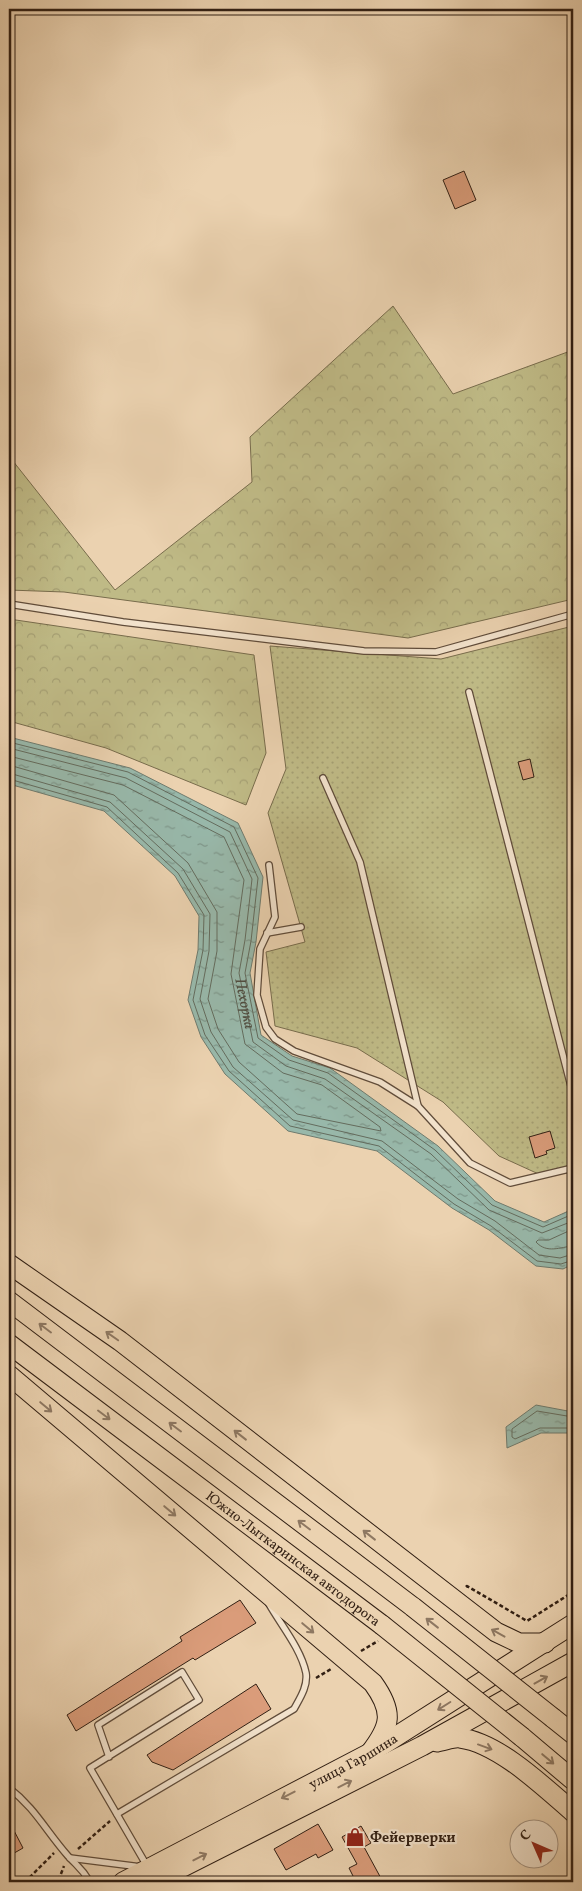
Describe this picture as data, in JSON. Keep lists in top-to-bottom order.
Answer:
{
  "streets": {
    "main road": ["Южно-Лыткаринская автодорога", "улица Гаршина"]
  },
  "water": ["Пехорка"],
  "places": {
    "shop": ["Фейерверки"]
  },
  "north": "top left"
}
